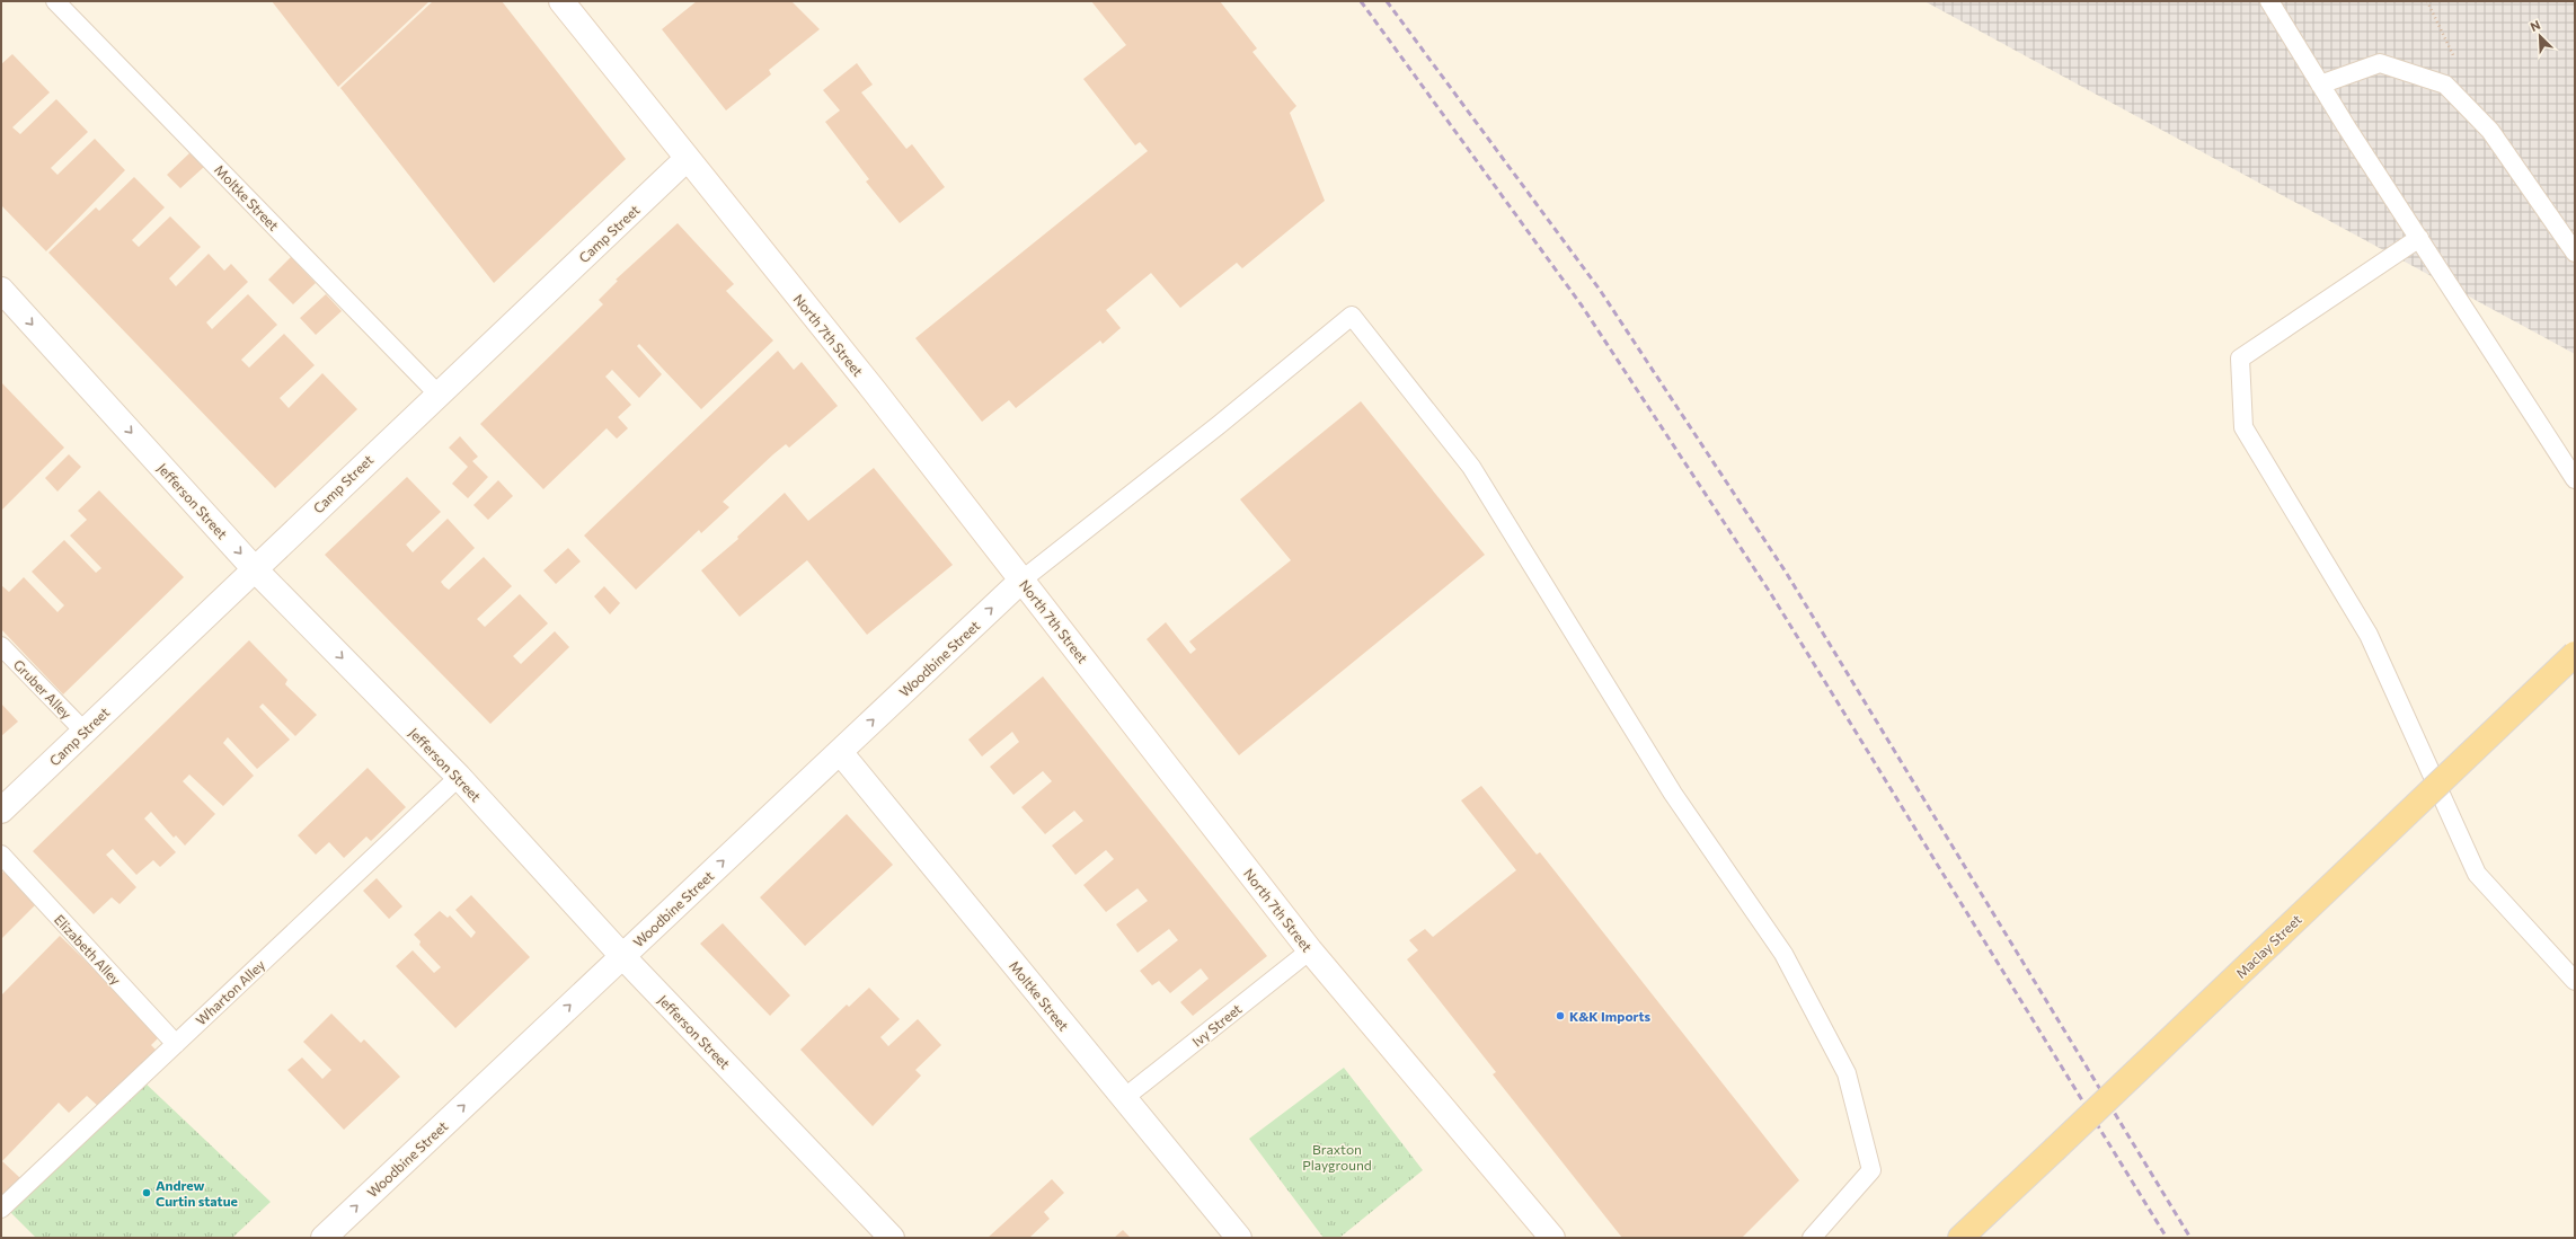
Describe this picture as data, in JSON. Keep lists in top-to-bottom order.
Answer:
{
  "streets": {
    "main road": ["Maclay Street"],
    "street": [
      "Moltke Street",
      "Camp Street",
      "North 7th Street",
      "Jefferson Street",
      "Woodbine Street"
    ],
    "lane": [
      "Gruber Alley",
      "Elizabeth Alley",
      "Wharton Alley",
      "Ivy Street"
    ]
  },
  "crossings": [
    ["Moltke Street", "Camp Street"],
    ["Moltke Street", "Woodbine Street"],
    ["Moltke Street", "Ivy Street"],
    ["Camp Street", "North 7th Street"],
    ["Camp Street", "Jefferson Street"],
    ["Camp Street", "Gruber Alley"],
    ["North 7th Street", "Woodbine Street"],
    ["North 7th Street", "Ivy Street"],
    ["Jefferson Street", "Woodbine Street"],
    ["Jefferson Street", "Wharton Alley"],
    ["Elizabeth Alley", "Wharton Alley"]
  ],
  "one_way": ["Jefferson Street", "Woodbine Street"],
  "parks": ["Braxton Playground"],
  "places": ["K&K Imports", "Andrew Curtin statue"],
  "north": "top left"
}
